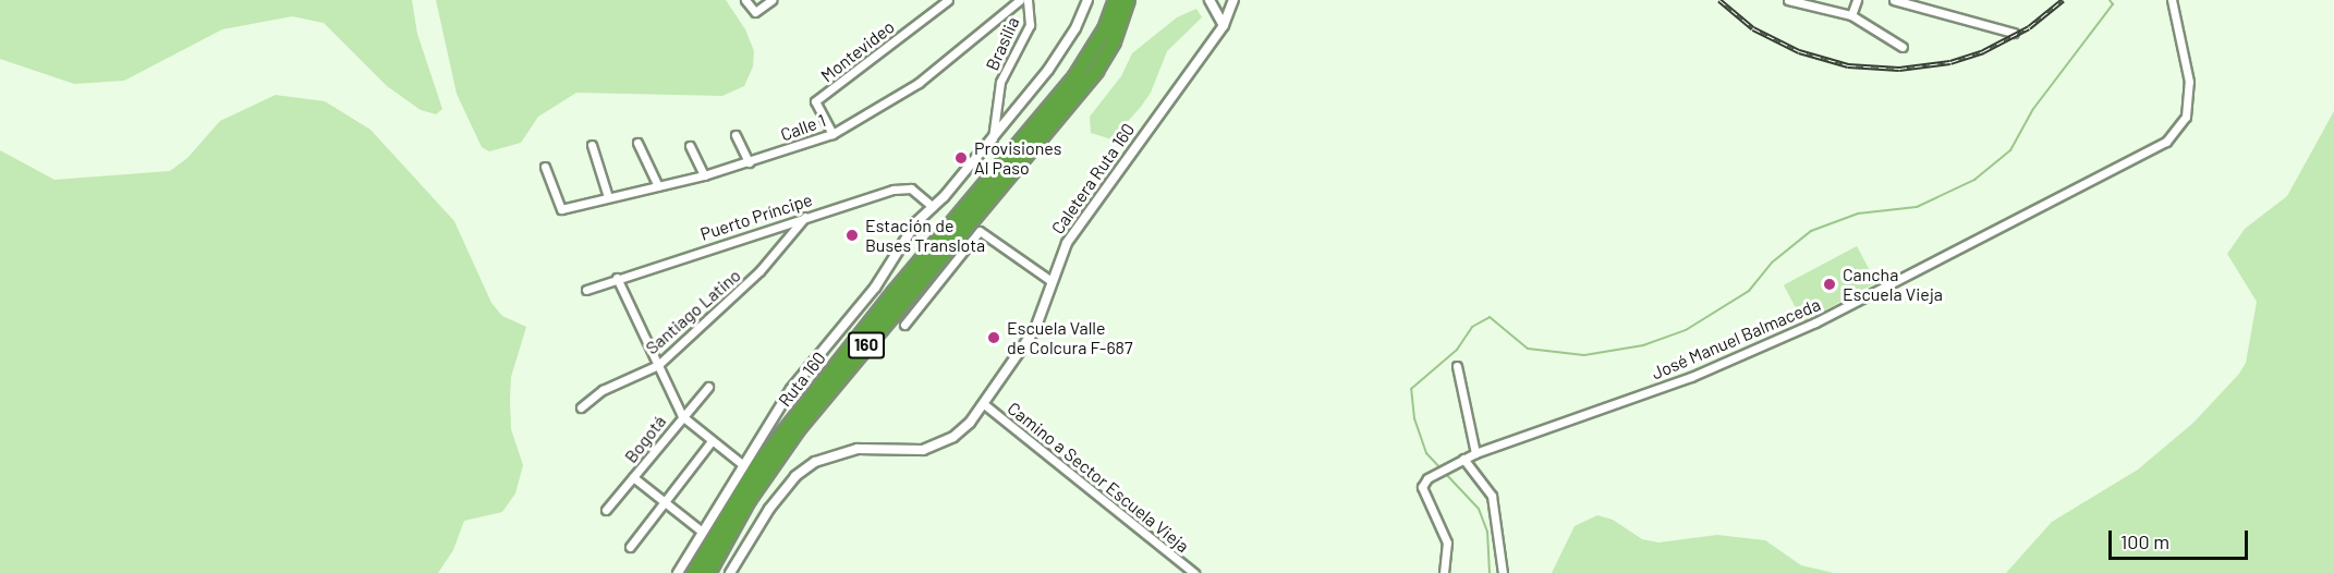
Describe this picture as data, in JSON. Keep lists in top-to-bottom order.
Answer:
{
  "streets": {
    "highway": ["160", "Ruta 160"],
    "street": [
      "Brasilia",
      "Montevideo",
      "Calle 1",
      "Caletera Ruta 160",
      "Puerto Príncipe",
      "Santiago Latino",
      "José Manuel Balmaceda",
      "Bogotá",
      "Camino a Sector Escuela Vieja"
    ]
  },
  "crossings": [
    ["Montevideo", "Calle 1"],
    ["Caletera Ruta 160", "Camino a Sector Escuela Vieja"],
    ["Puerto Príncipe", "Santiago Latino"]
  ],
  "places": [
    "Provisiones Al Paso",
    "Estación de Buses Translota",
    "Cancha Escuela Vieja",
    "Escuela Valle de Colcura F-687"
  ],
  "scale_bar": "100 m"
}
